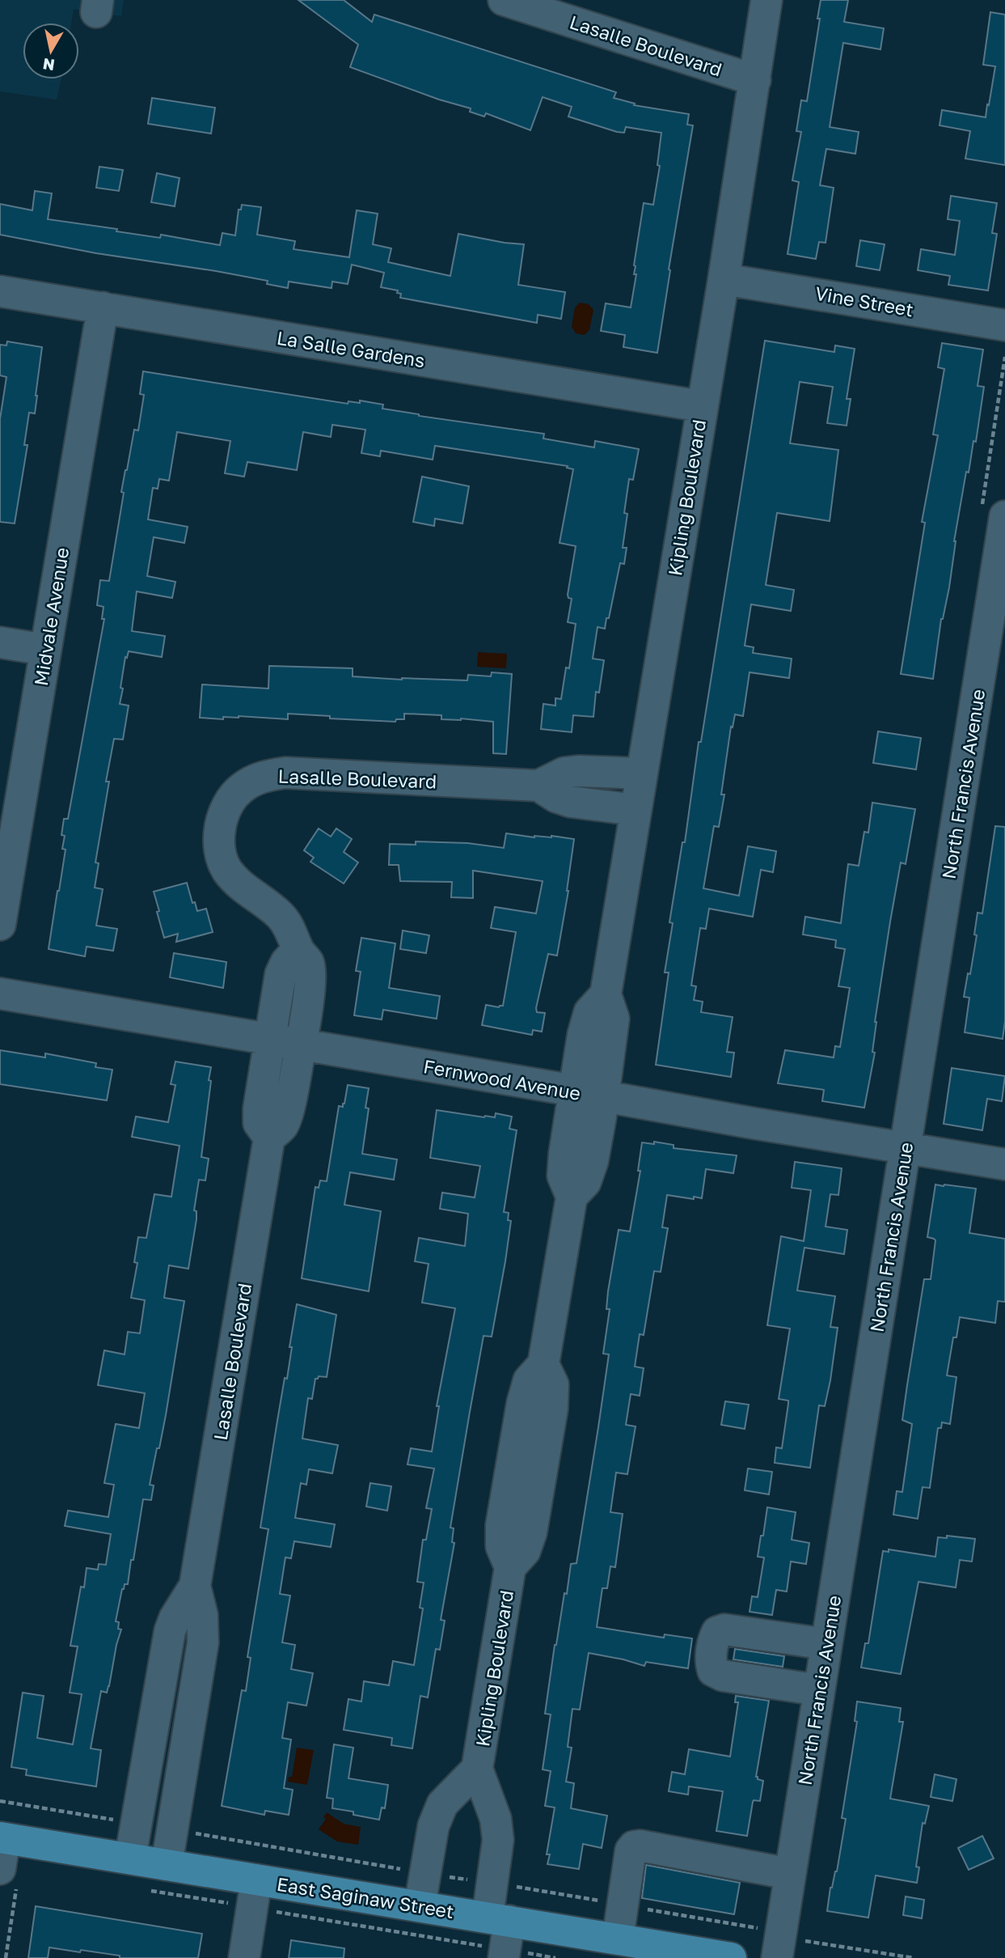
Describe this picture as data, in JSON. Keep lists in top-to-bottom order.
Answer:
{
  "streets": {
    "main road": ["East Saginaw Street"],
    "street": [
      "Lasalle Boulevard",
      "Vine Street",
      "La Salle Gardens",
      "Kipling Boulevard",
      "Midvale Avenue",
      "North Francis Avenue",
      "Fernwood Avenue"
    ]
  },
  "crossings": [
    ["Lasalle Boulevard", "Kipling Boulevard"],
    ["Lasalle Boulevard", "Fernwood Avenue"],
    ["Lasalle Boulevard", "East Saginaw Street"],
    ["Vine Street", "Kipling Boulevard"],
    ["La Salle Gardens", "Kipling Boulevard"],
    ["La Salle Gardens", "Midvale Avenue"],
    ["Kipling Boulevard", "Fernwood Avenue"],
    ["Kipling Boulevard", "East Saginaw Street"],
    ["North Francis Avenue", "Fernwood Avenue"]
  ],
  "north": "bottom"
}
